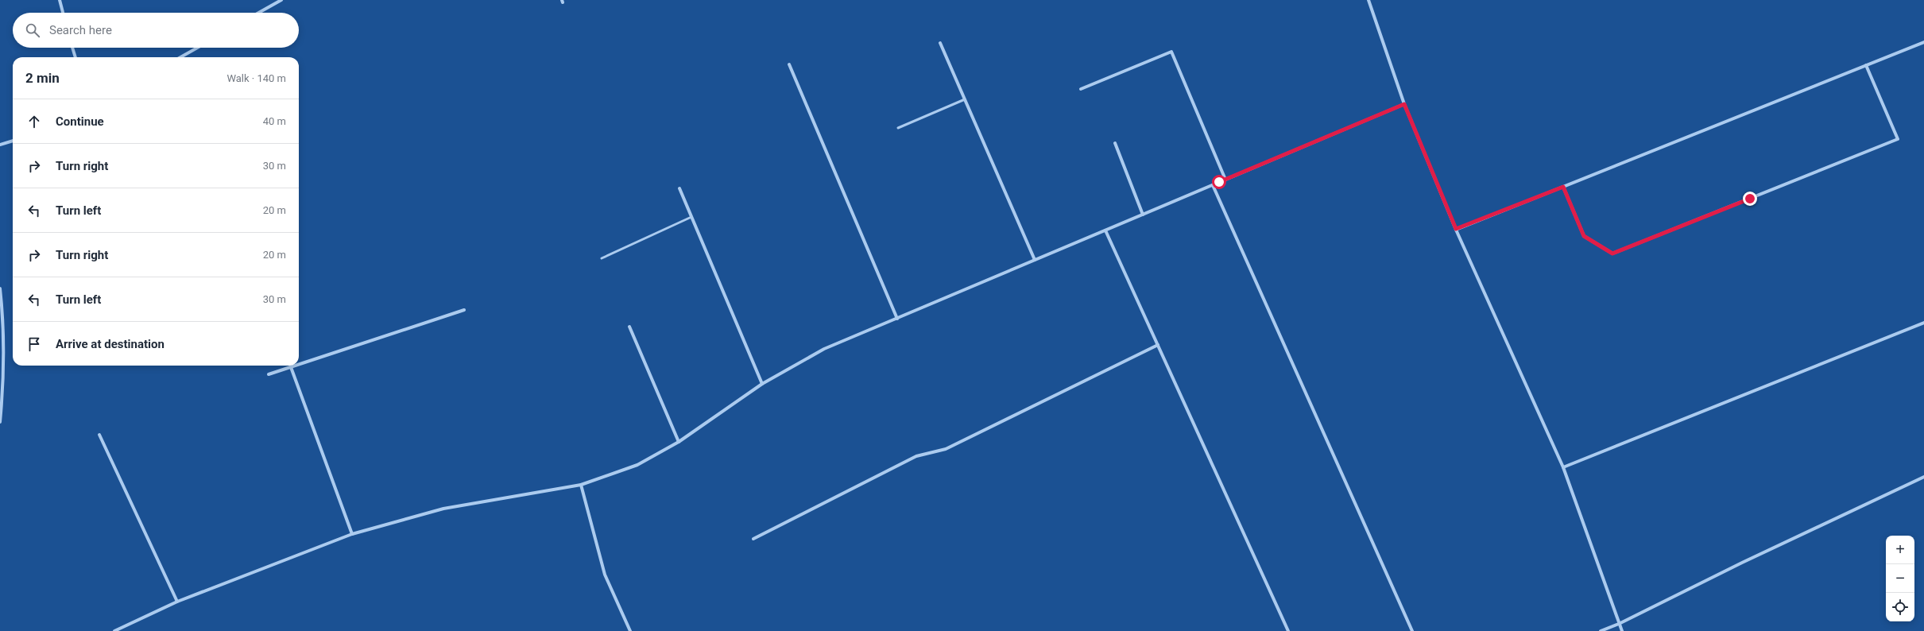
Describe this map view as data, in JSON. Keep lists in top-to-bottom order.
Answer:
{
  "page": {
    "search": "Search here",
    "heading": ["2 min", "Walk · 140 m"],
    "list": [
      ["Continue", "40 m"],
      ["Turn right", "30 m"],
      ["Turn left", "20 m"],
      ["Turn right", "20 m"],
      ["Turn left", "30 m"],
      "Arrive at destination"
    ],
    "map_buttons": ["+", "−"]
  }
}
